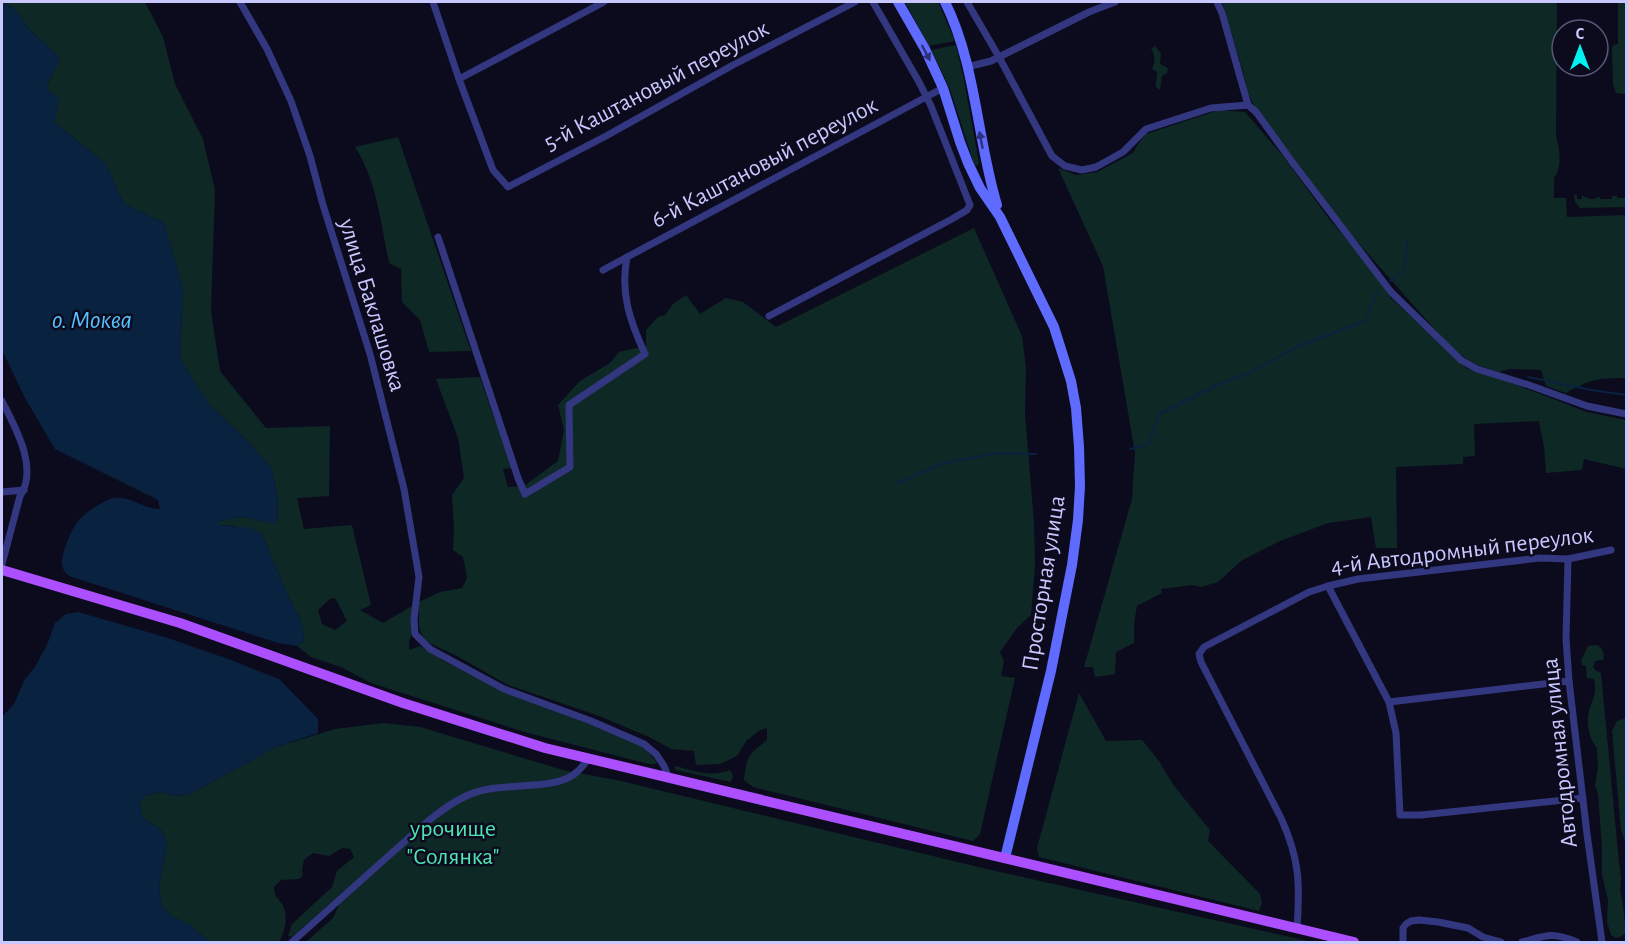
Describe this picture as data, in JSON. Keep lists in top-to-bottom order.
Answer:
{
  "streets": {
    "main road": ["Просторная улица"],
    "street": [
      "5-й Каштановый переулок",
      "6-й Каштановый переулок",
      "улица Баклашовка",
      "4-й Автодромный переулок",
      "Автодромная улица"
    ]
  },
  "crossings": [
    ["6-й Каштановый переулок", "Просторная улица"],
    ["4-й Автодромный переулок", "Автодромная улица"]
  ],
  "water": ["о. Моква"],
  "parks": ["урочище \"Солянка\""],
  "north": "top"
}
